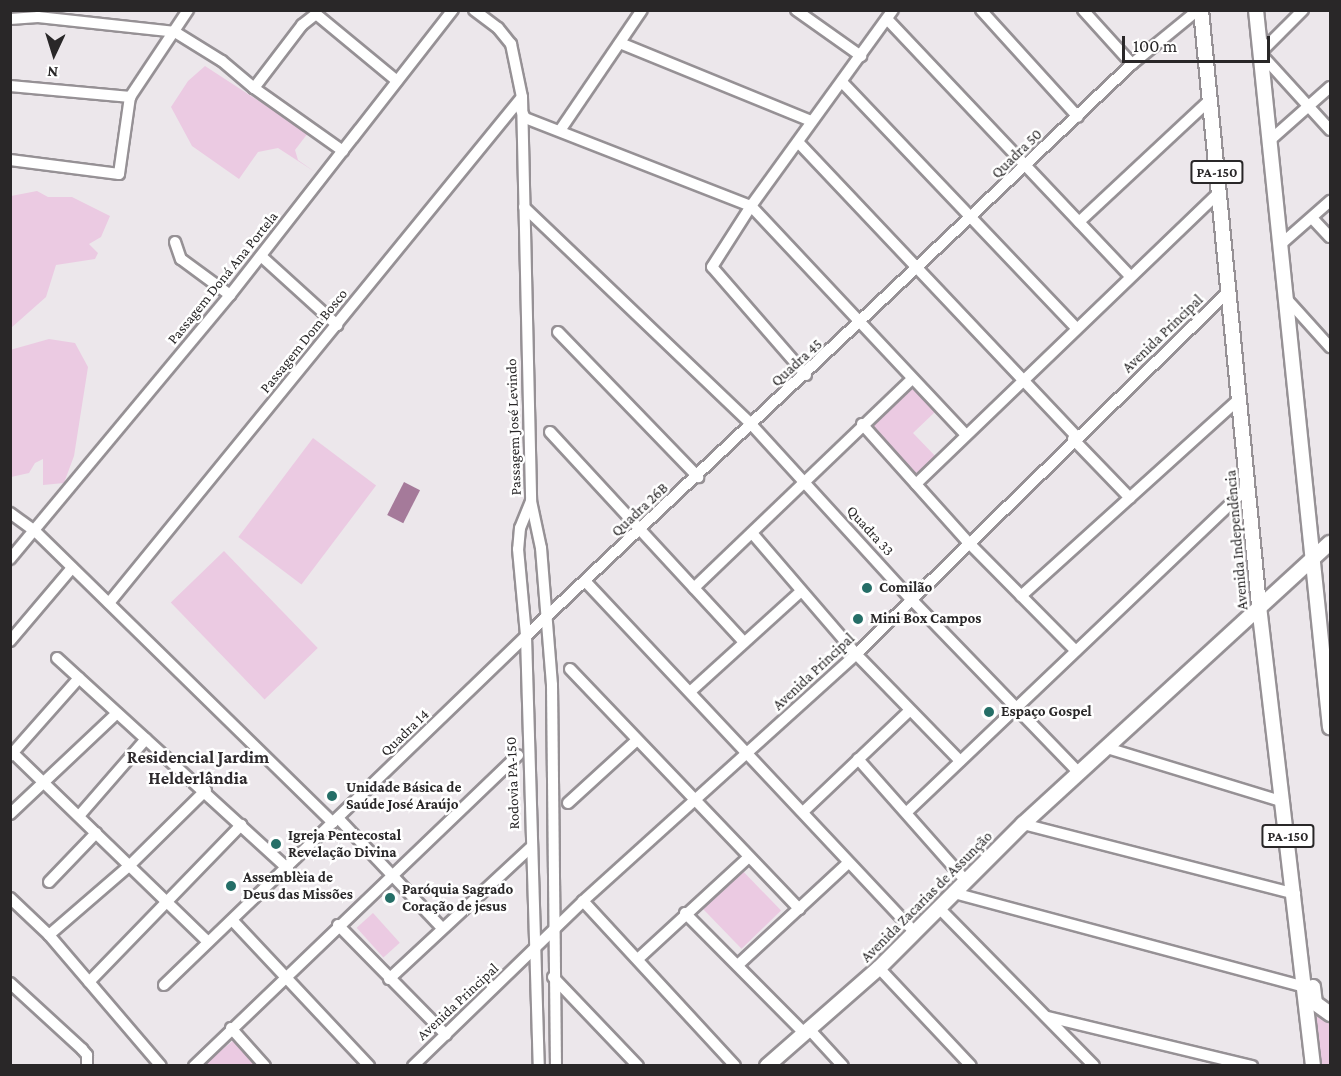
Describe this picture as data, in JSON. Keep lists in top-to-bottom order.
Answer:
{
  "streets": {
    "main road": ["PA-150", "Avenida Independência", "Avenida Zacarias de Assunção"],
    "street": [
      "Quadra 50",
      "Passagem Doná Ana Portela",
      "Avenida Principal",
      "Passagem Dom Bosco",
      "Quadra 45",
      "Passagem José Levindo",
      "Quadra 26B",
      "Quadra 33",
      "Quadra 14",
      "Rodovia PA-150"
    ]
  },
  "crossings": [
    ["Quadra 50", "Quadra 45"],
    ["Quadra 50", "Avenida Independência"],
    ["Avenida Principal", "Passagem José Levindo"],
    ["Avenida Principal", "Quadra 33"],
    ["Avenida Principal", "Avenida Independência"],
    ["Avenida Principal", "Rodovia PA-150"],
    ["Passagem Dom Bosco", "Passagem José Levindo"],
    ["Quadra 45", "Quadra 26B"],
    ["Quadra 45", "Quadra 33"],
    ["Passagem José Levindo", "Quadra 26B"],
    ["Passagem José Levindo", "Quadra 33"],
    ["Passagem José Levindo", "Quadra 14"],
    ["Passagem José Levindo", "Rodovia PA-150"],
    ["Quadra 26B", "Quadra 33"],
    ["Quadra 26B", "Quadra 14"],
    ["Quadra 33", "Avenida Zacarias de Assunção"],
    ["Avenida Independência", "Avenida Zacarias de Assunção"],
    ["Quadra 14", "Rodovia PA-150"]
  ],
  "districts": ["Residencial Jardim Helderlândia"],
  "places": [
    "Comilão",
    "Mini Box Campos",
    "Espaço Gospel",
    "Unidade Básica de Saúde José Araújo",
    "Igreja Pentecostal Revelação Divina",
    "Assemblèia de Deus das Missões",
    "Paróquia Sagrado Coração de jesus"
  ],
  "scale_bar": "100 m",
  "north": "bottom"
}
